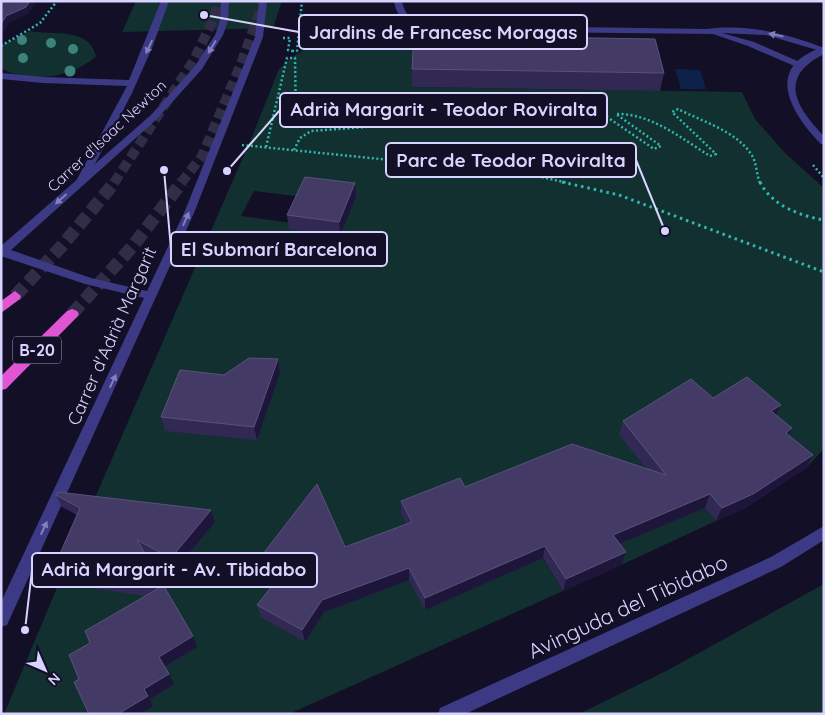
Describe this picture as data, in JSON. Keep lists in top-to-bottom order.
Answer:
{
  "streets": {
    "highway": ["B-20"],
    "street": ["Carrer d'Isaac Newton", "Carrer d'Adrià Margarit", "Avinguda del Tibidabo"]
  },
  "one_way": ["Carrer d'Adrià Margarit"],
  "places": [
    "Jardins de Francesc Moragas",
    "El Submarí Barcelona",
    "Adrià Margarit - Teodor Roviralta",
    "Parc de Teodor Roviralta",
    "Adrià Margarit - Av. Tibidabo"
  ],
  "north": "bottom right"
}
